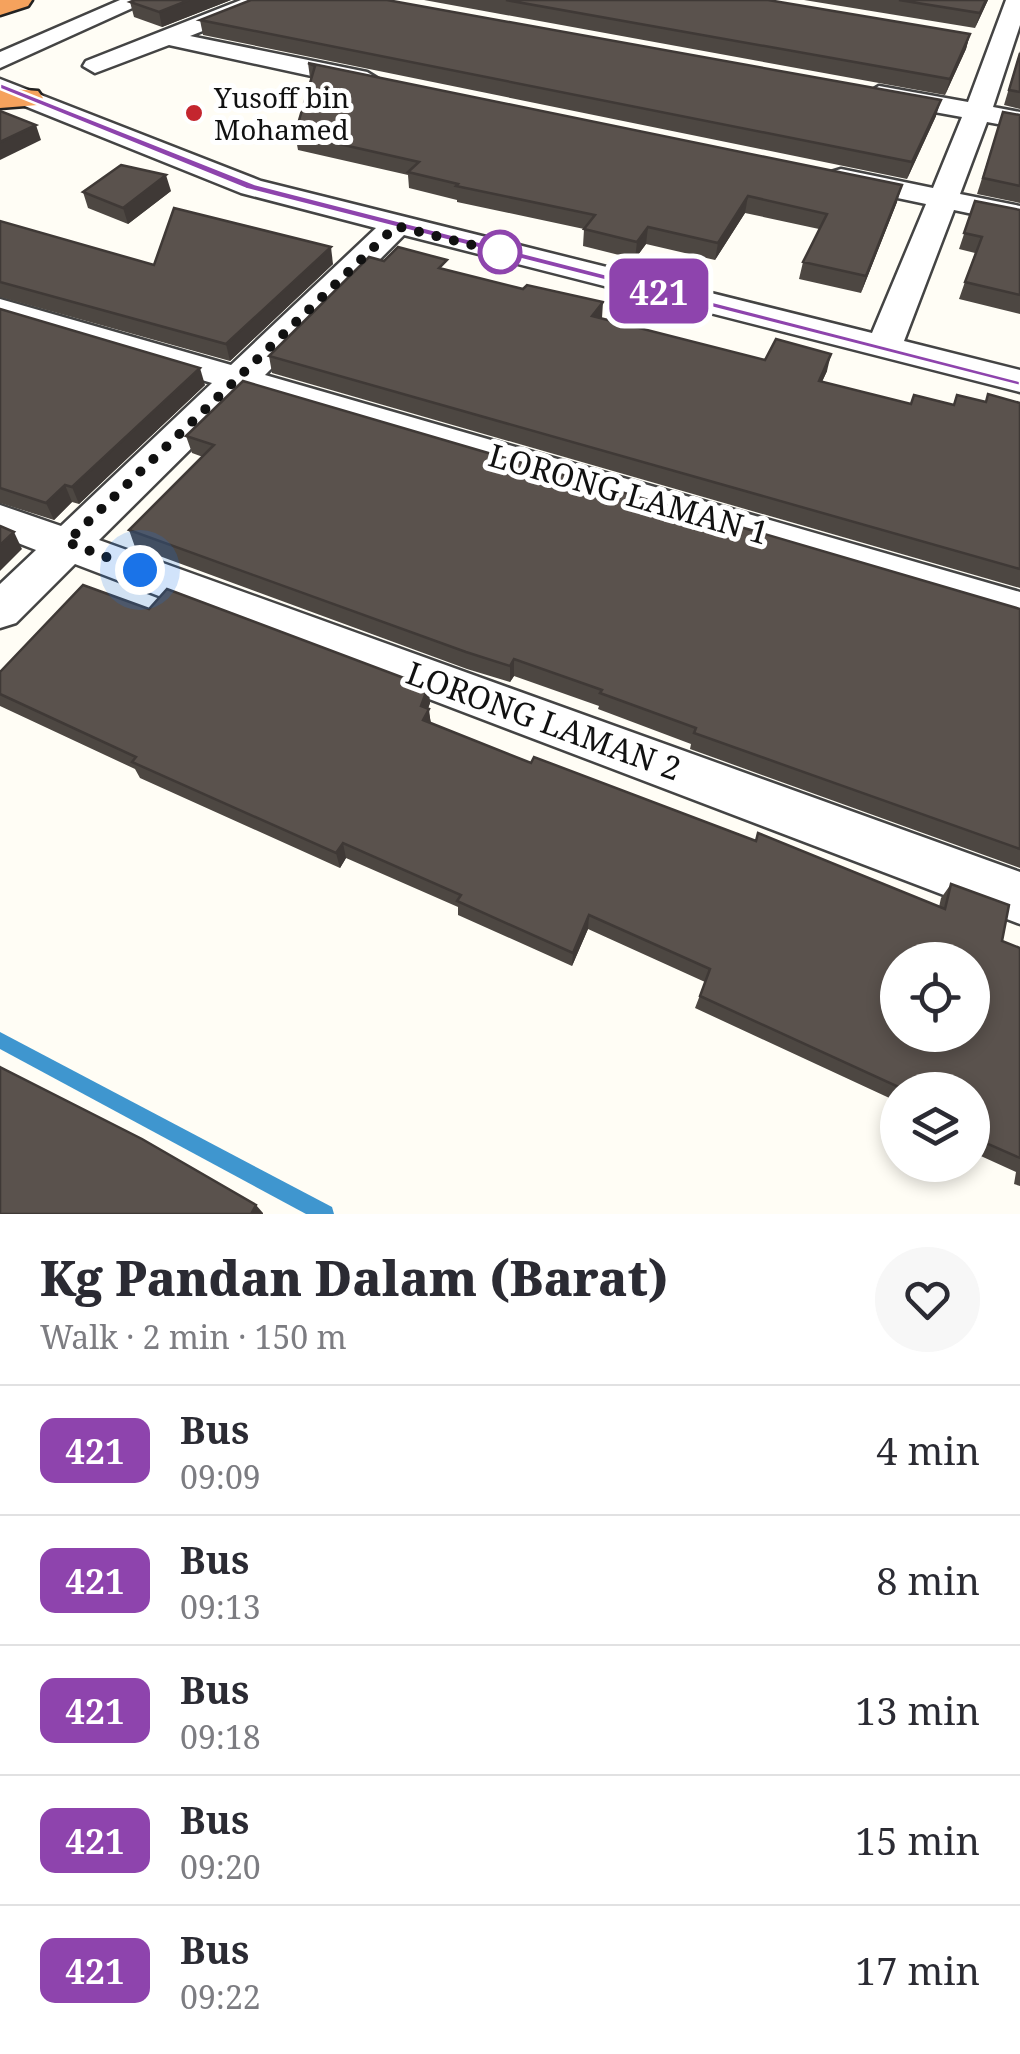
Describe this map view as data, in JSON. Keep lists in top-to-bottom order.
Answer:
{
  "streets": {
    "street": ["LORONG LAMAN 1", "LORONG LAMAN 2"]
  },
  "places": ["Yusoff bin Mohamed"],
  "lines": ["bus line 421"],
  "page": {
    "on_map": "421",
    "heading": ["Kg Pandan Dalam (Barat)", "Walk · 2 min · 150 m"],
    "list": [
      {
        "mark": "421",
        "name": "Bus",
        "note": "09:09",
        "value": "4 min"
      },
      {
        "mark": "421",
        "name": "Bus",
        "note": "09:13",
        "value": "8 min"
      },
      {
        "mark": "421",
        "name": "Bus",
        "note": "09:18",
        "value": "13 min"
      },
      {
        "mark": "421",
        "name": "Bus",
        "note": "09:20",
        "value": "15 min"
      },
      {
        "mark": "421",
        "name": "Bus",
        "note": "09:22",
        "value": "17 min"
      }
    ]
  }
}
